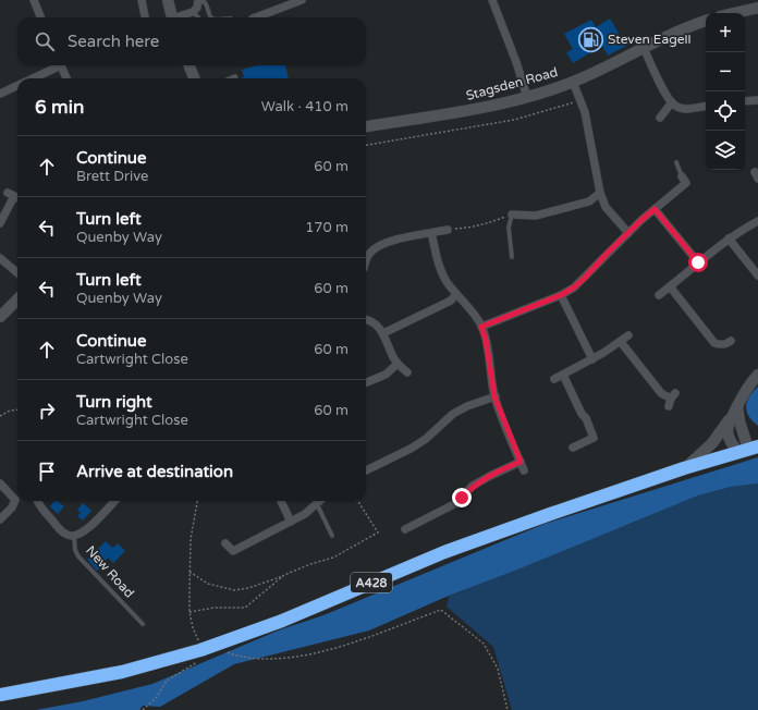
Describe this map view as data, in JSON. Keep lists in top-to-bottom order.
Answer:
{
  "streets": {
    "highway": ["A428"],
    "street": ["Stagsden Road", "New Road"]
  },
  "places": {
    "fuel station": ["Steven Eagell"]
  },
  "page": {
    "map_buttons": ["+", "−"],
    "search": "Search here",
    "heading": ["6 min", "Walk · 410 m"],
    "list": [
      ["Continue", "Brett Drive", "60 m"],
      ["Turn left", "Quenby Way", "170 m"],
      ["Turn left", "Quenby Way", "60 m"],
      ["Continue", "Cartwright Close", "60 m"],
      ["Turn right", "Cartwright Close", "60 m"],
      "Arrive at destination"
    ]
  }
}
